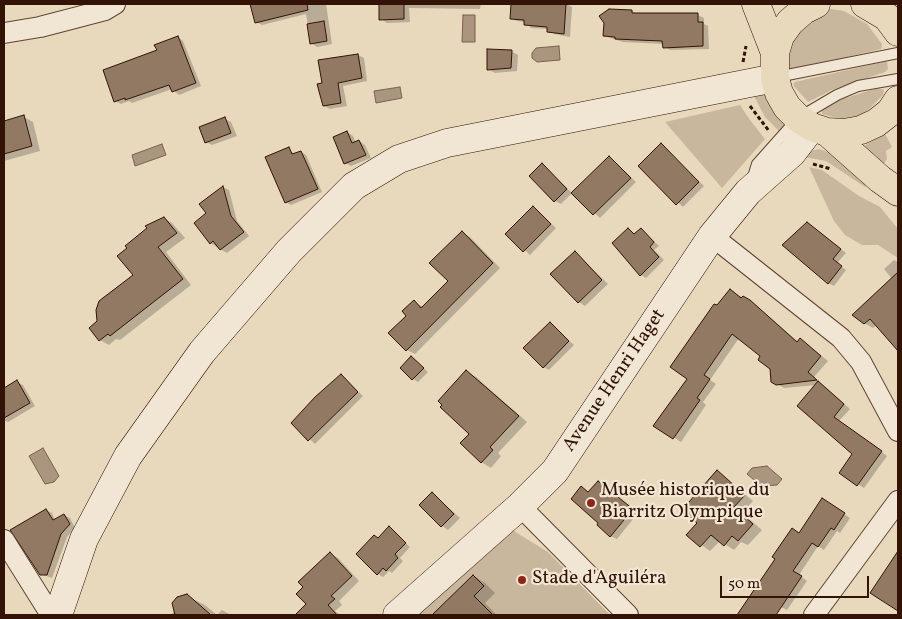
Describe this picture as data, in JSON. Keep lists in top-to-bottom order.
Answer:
{
  "streets": {
    "main road": ["Avenue Henri Haget"]
  },
  "places": ["Musée historique du Biarritz Olympique", "Stade d'Aguiléra"],
  "scale_bar": "50 m"
}
